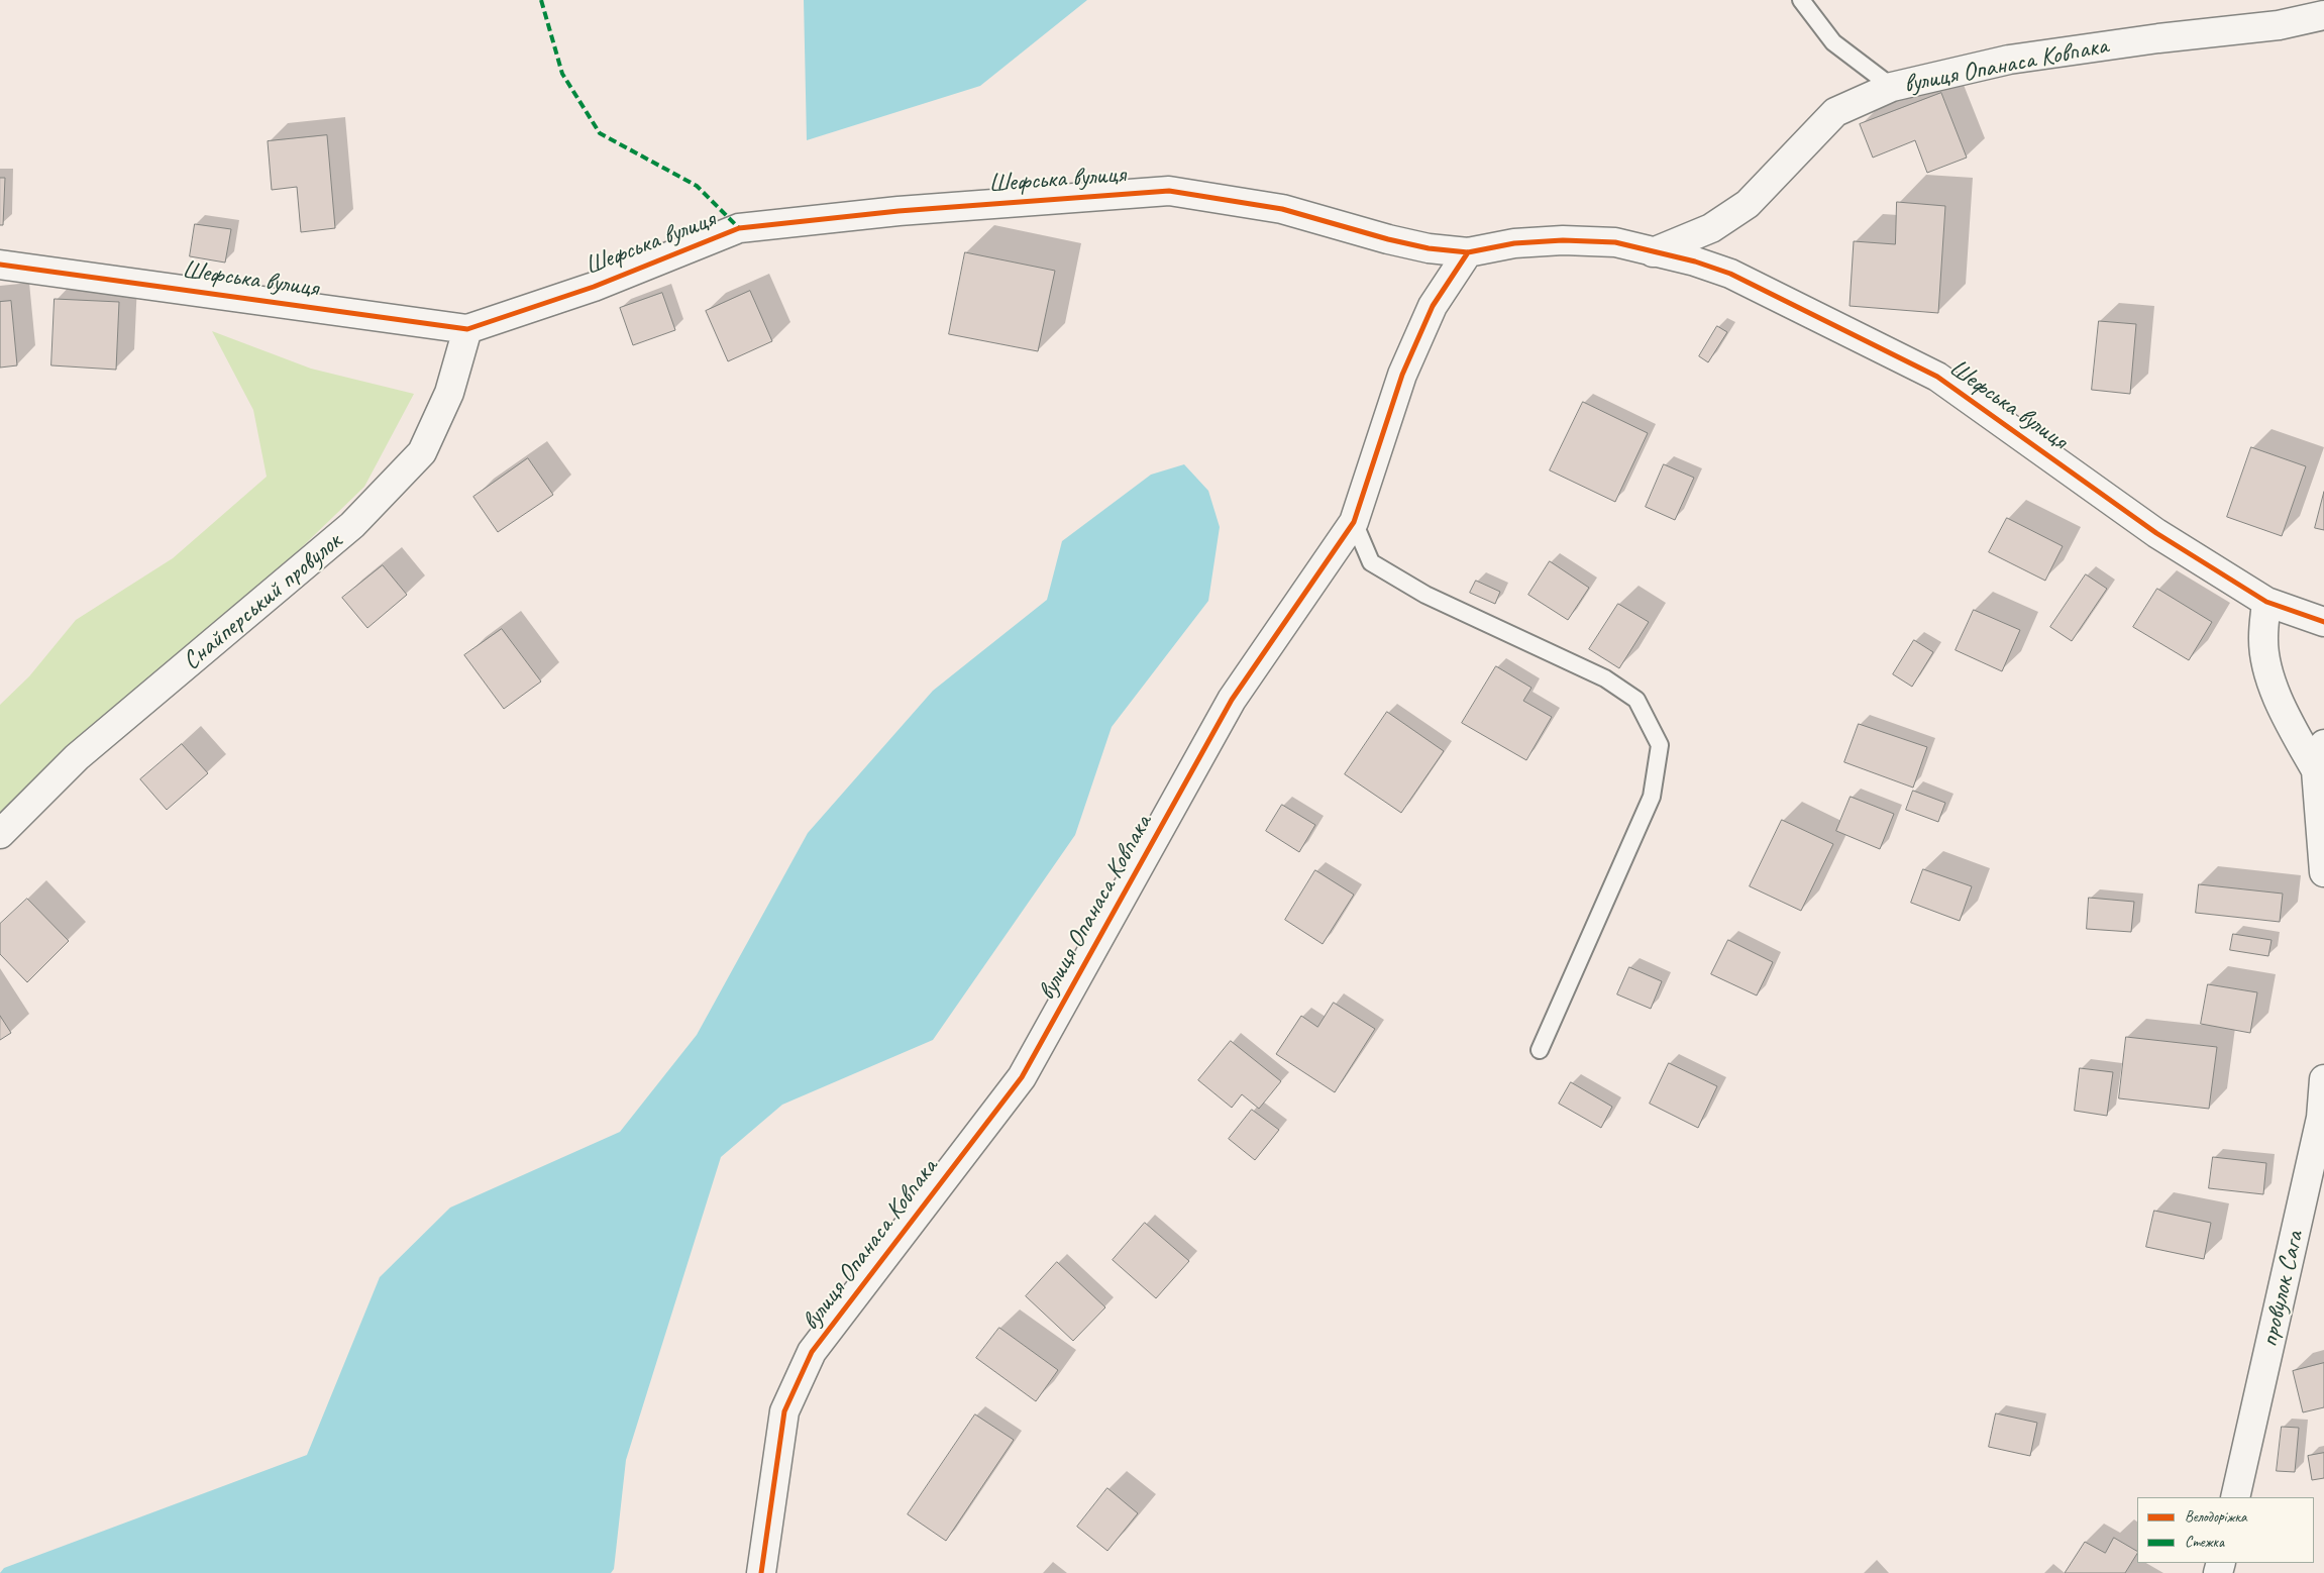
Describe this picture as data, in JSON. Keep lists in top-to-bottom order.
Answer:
{
  "streets": {
    "street": [
      "вулиця Опанаса Ковпака",
      "Шефська вулиця",
      "Снайперський провулок",
      "провулок Сага"
    ]
  },
  "crossings": [
    ["вулиця Опанаса Ковпака", "Шефська вулиця"],
    ["Шефська вулиця", "Снайперський провулок"]
  ],
  "legend": ["Велодоріжка", "Стежка"]
}
